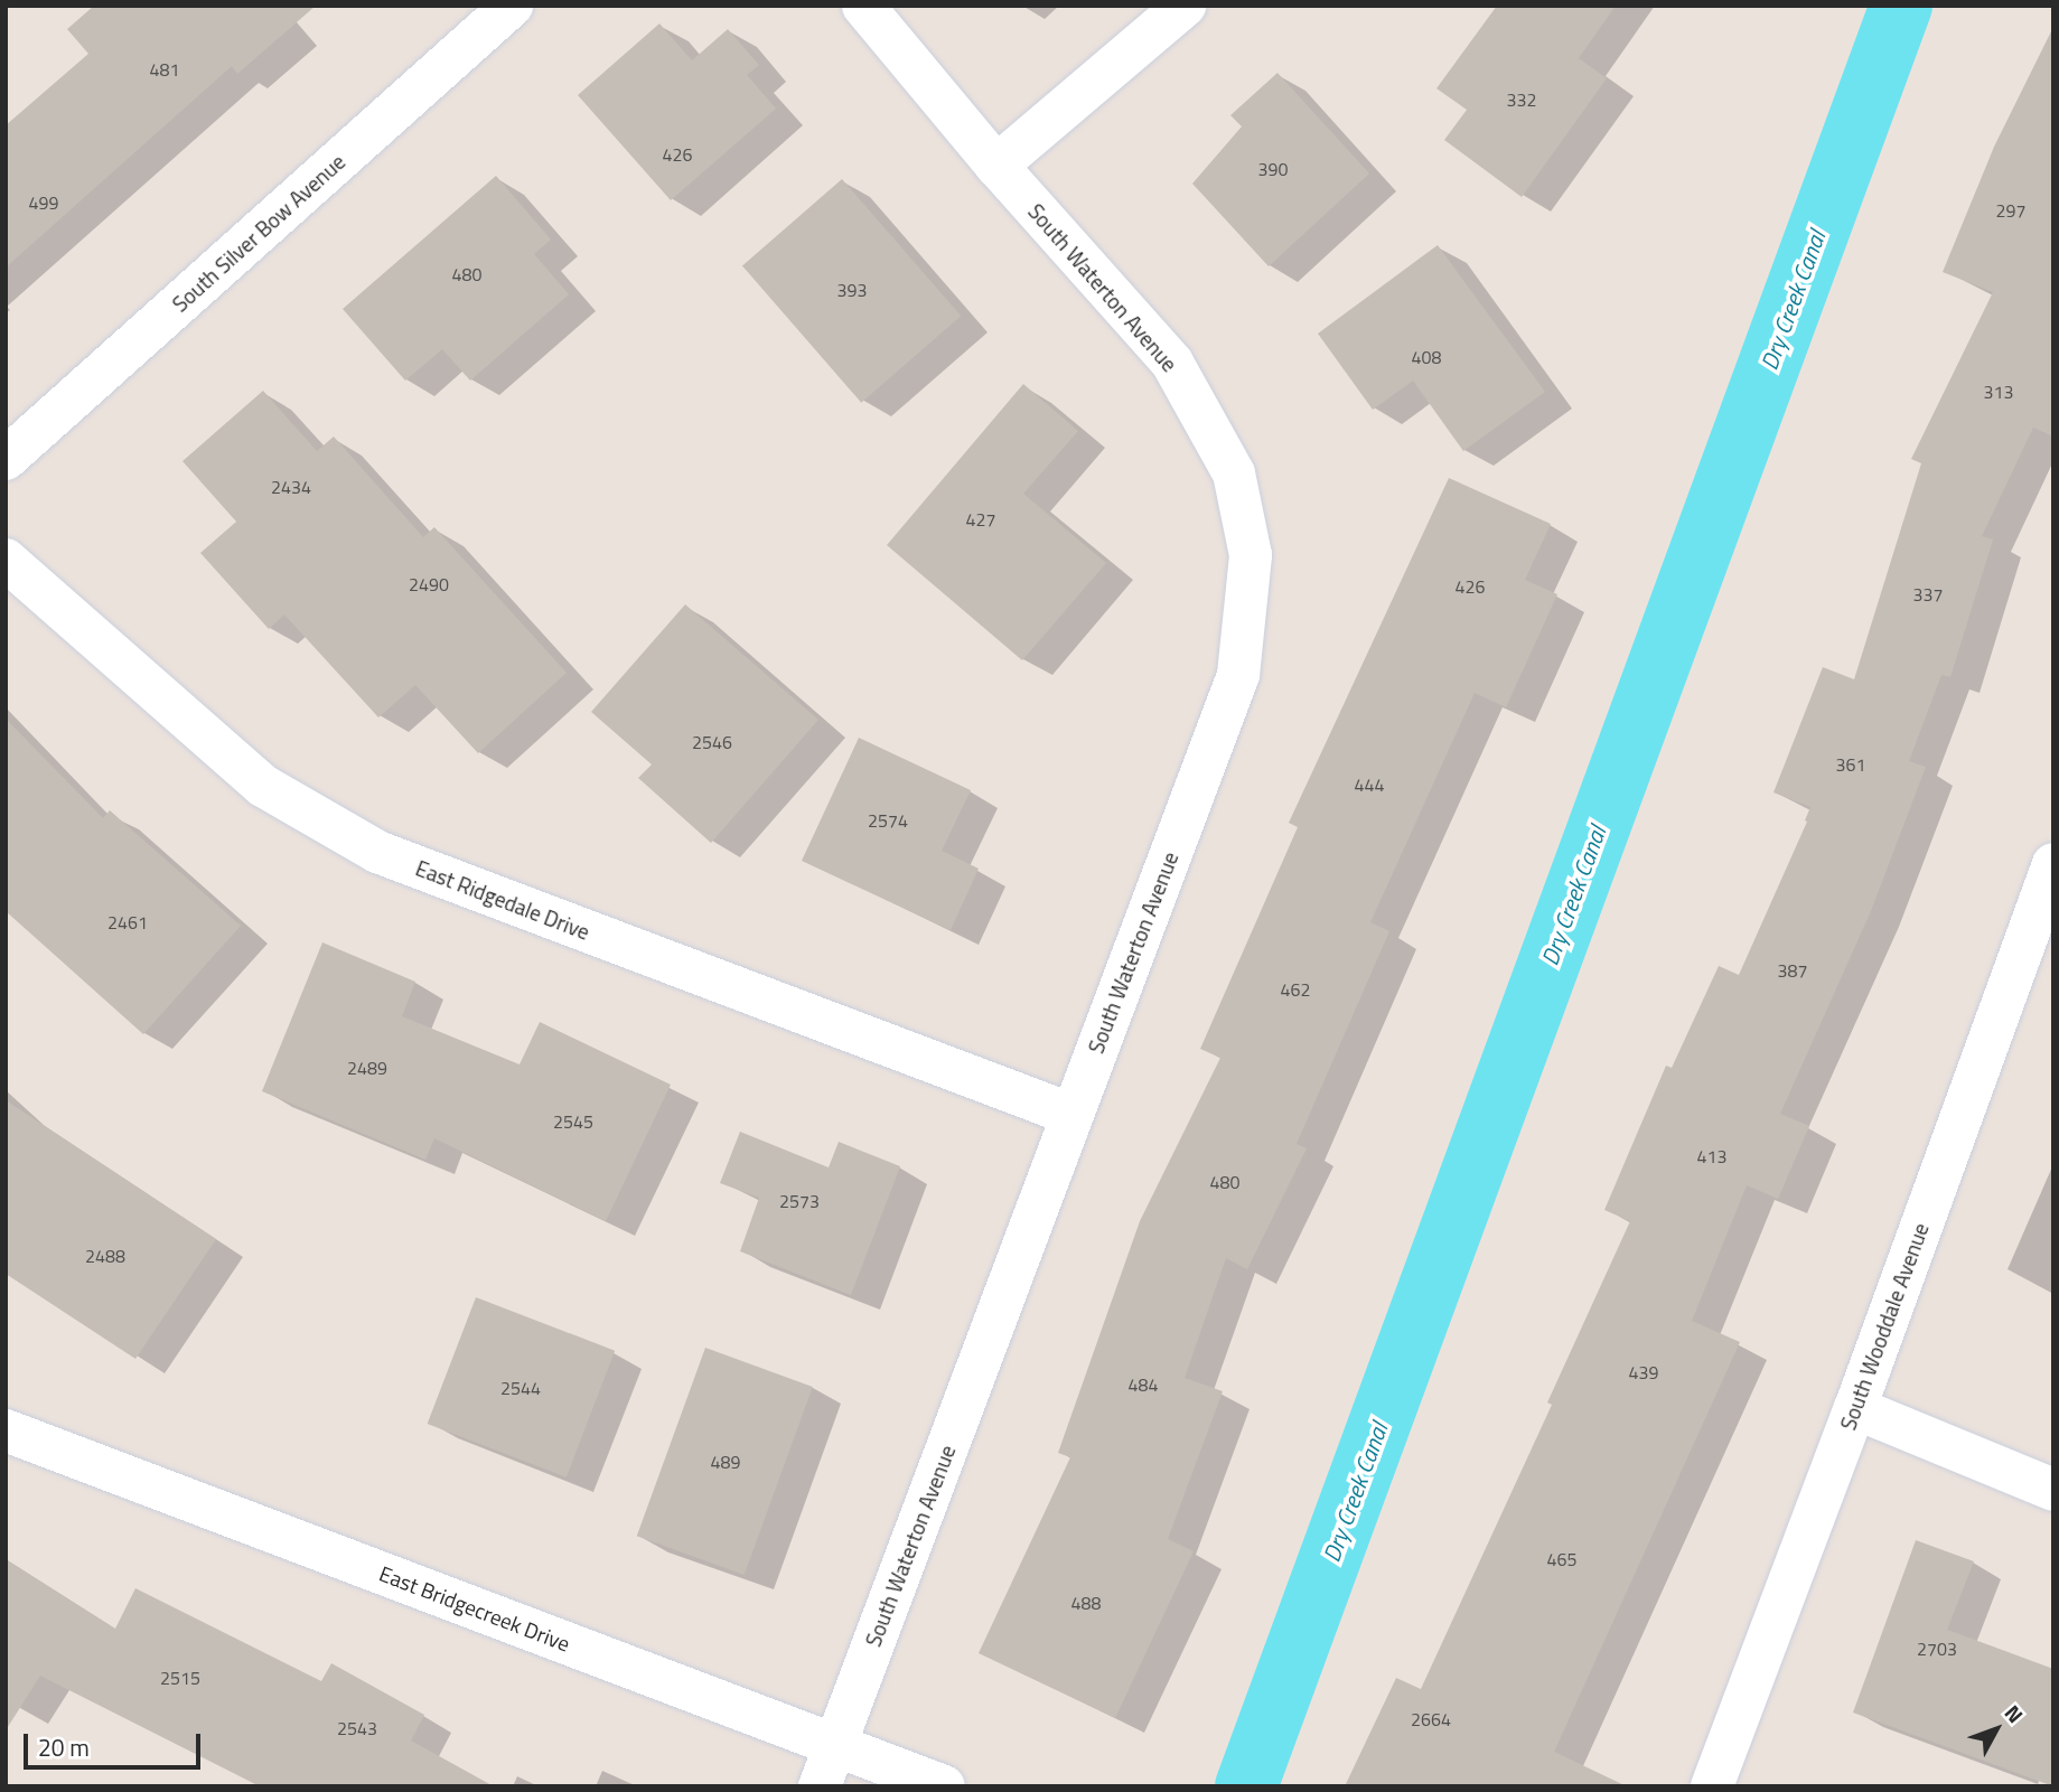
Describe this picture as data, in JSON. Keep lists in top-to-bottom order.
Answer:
{
  "streets": {
    "street": [
      "South Silver Bow Avenue",
      "South Waterton Avenue",
      "East Ridgedale Drive",
      "South Wooddale Avenue",
      "East Bridgecreek Drive"
    ]
  },
  "crossings": [
    ["South Waterton Avenue", "East Ridgedale Drive"],
    ["South Waterton Avenue", "East Bridgecreek Drive"]
  ],
  "water": ["Dry Creek Canal"],
  "house_numbers": [
    "481",
    "332",
    "426",
    "390",
    "499",
    "297",
    "480",
    "393",
    "408",
    "313",
    "2434",
    "427",
    "2490",
    "426",
    "337",
    "2546",
    "361",
    "444",
    "2574",
    "2461",
    "387",
    "462",
    "2489",
    "2545",
    "413",
    "480",
    "2573",
    "2488",
    "439",
    "484",
    "2544",
    "489",
    "465",
    "488",
    "2703",
    "2515",
    "2664",
    "2543"
  ],
  "scale_bar": "20 m",
  "north": "top right"
}
